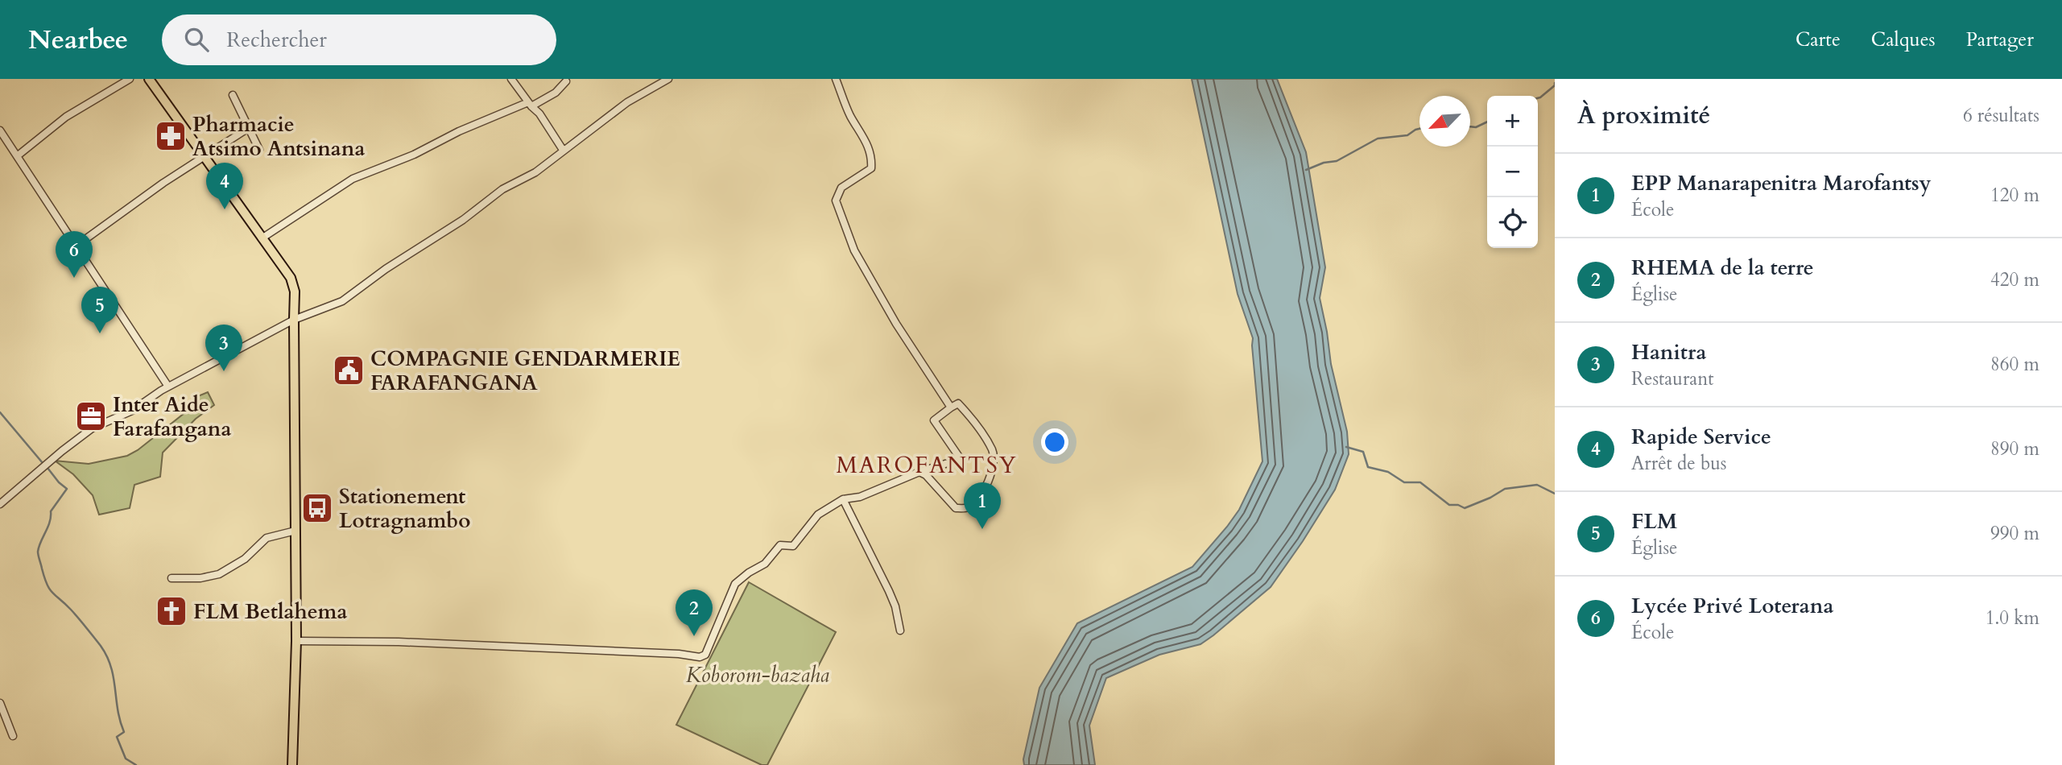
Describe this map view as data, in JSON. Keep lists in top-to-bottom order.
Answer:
{
  "districts": ["MAROFANTSY"],
  "parks": ["Koborom-bazaha"],
  "places": {
    "pharmacy": ["Pharmacie Atsimo Antsinana"],
    "public building": ["COMPAGNIE GENDARMERIE FARAFANGANA"],
    "office": ["Inter Aide Farafangana"],
    "bus stop": ["Stationement Lotragnambo"],
    "church": ["FLM Betlahema"]
  },
  "north": "bottom left",
  "page": {
    "header": "Nearbee",
    "search": "Rechercher",
    "nav": ["Carte", "Calques", "Partager"],
    "heading": ["À proximité", "6 résultats"],
    "map_buttons": ["+", "−"],
    "list": [
      {
        "mark": "1",
        "name": "EPP Manarapenitra Marofantsy",
        "note": "École",
        "value": "120 m"
      },
      {
        "mark": "2",
        "name": "RHEMA de la terre",
        "note": "Église",
        "value": "420 m"
      },
      {
        "mark": "3",
        "name": "Hanitra",
        "note": "Restaurant",
        "value": "860 m"
      },
      {
        "mark": "4",
        "name": "Rapide Service",
        "note": "Arrêt de bus",
        "value": "890 m"
      },
      {
        "mark": "5",
        "name": "FLM",
        "note": "Église",
        "value": "990 m"
      },
      {
        "mark": "6",
        "name": "Lycée Privé Loterana",
        "note": "École",
        "value": "1.0 km"
      }
    ],
    "pins": [
      "4",
      "6",
      "5",
      "3",
      "1",
      "2"
    ]
  }
}
